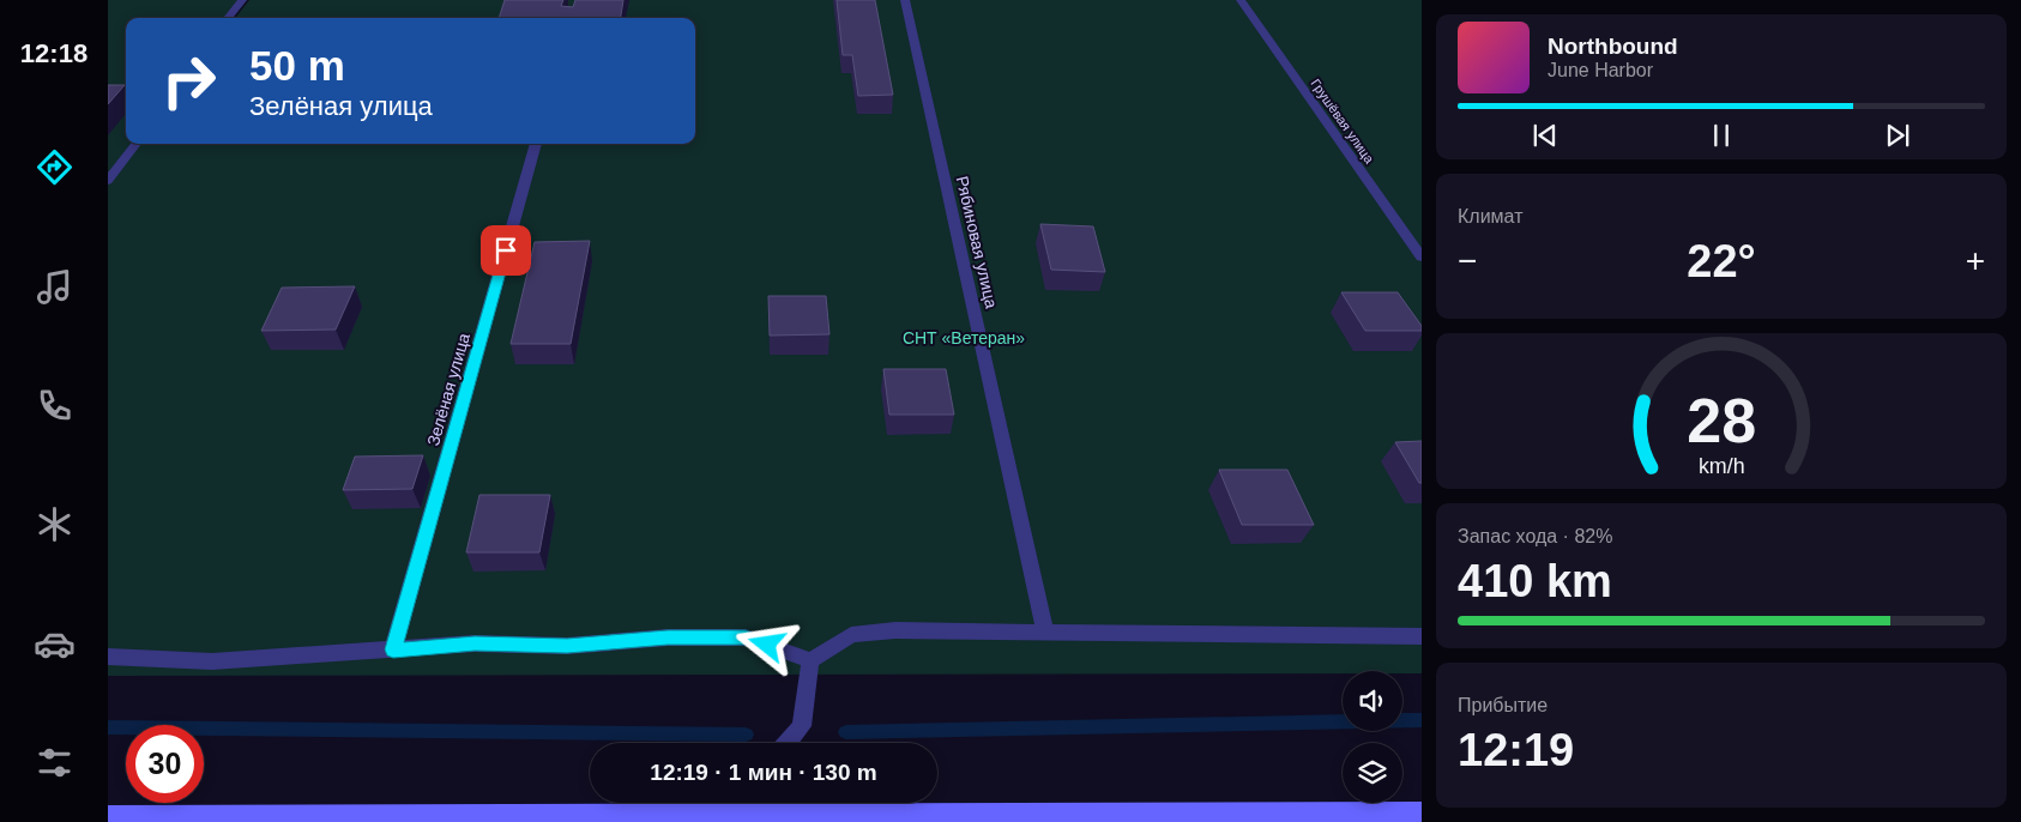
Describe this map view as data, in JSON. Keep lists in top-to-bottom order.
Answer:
{
  "streets": {
    "street": ["Грушёвая улица", "Рябиновая улица", "Зелёная улица"]
  },
  "parks": ["СНТ «Ветеран»"],
  "page": {
    "tabs": "12:18",
    "turn": ["50 m", "Зелёная улица"],
    "song": ["Northbound", "June Harbor"],
    "tile": [
      "Климат",
      ["Запас хода · 82%", "410 km"],
      ["Прибытие", "12:19"]
    ],
    "heat": ["−", "22°", "+"],
    "limit": "30",
    "trip": "12:19 · 1 мин · 130 m",
    "gauge": ["28", "km/h"]
  }
}
